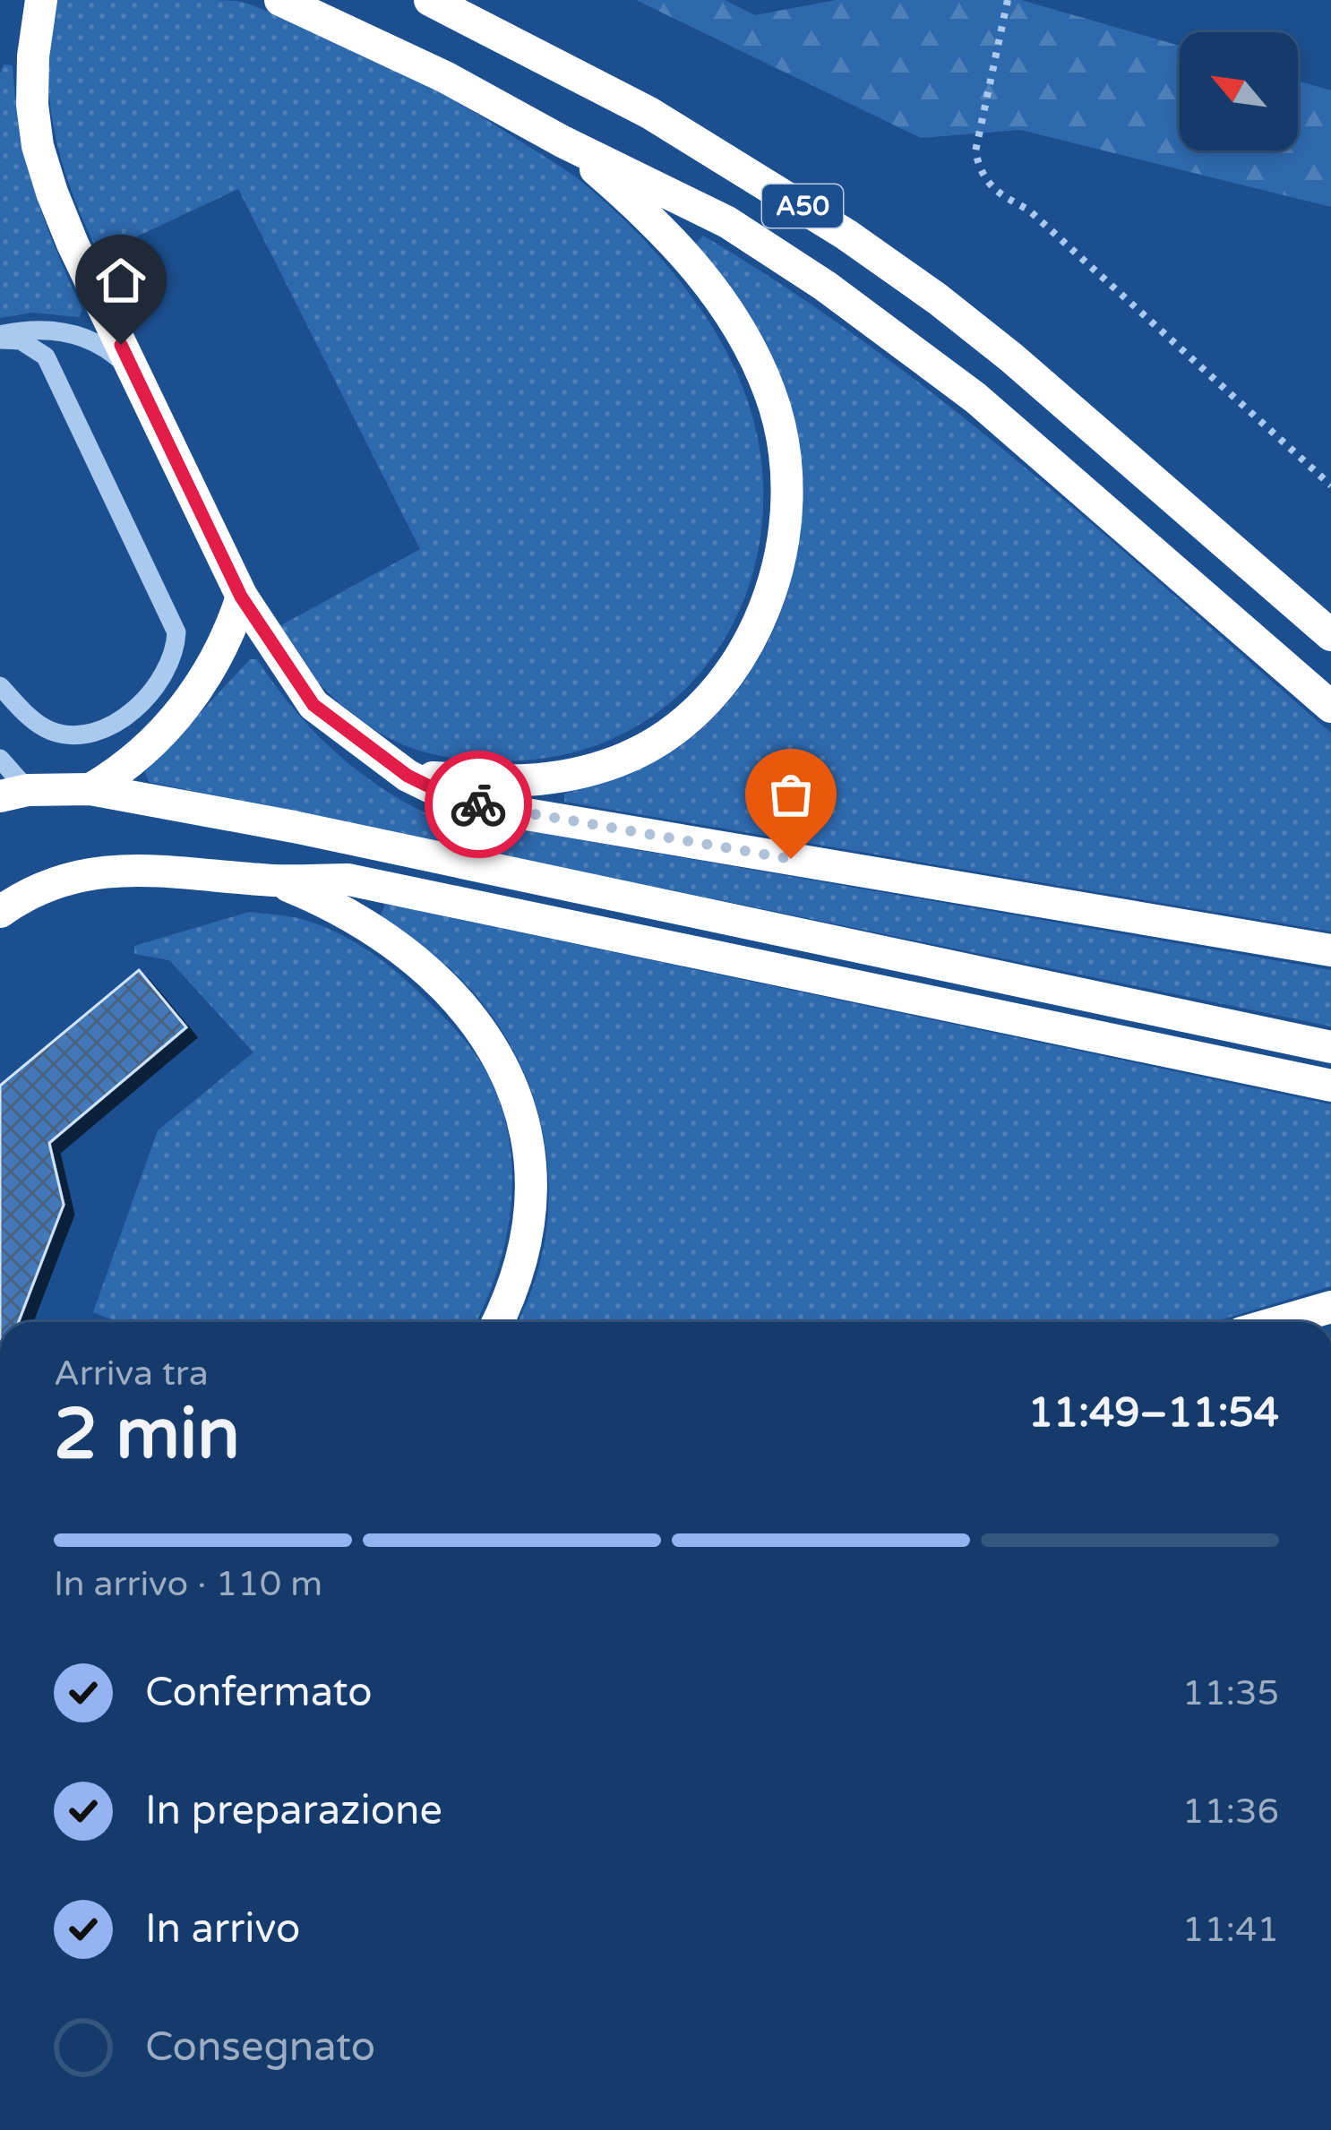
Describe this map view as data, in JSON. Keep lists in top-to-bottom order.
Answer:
{
  "streets": {
    "highway": ["A50"]
  },
  "north": "top left",
  "page": {
    "heading": ["2 min", "Arriva tra", "11:49–11:54"],
    "bar": "In arrivo · 110 m",
    "list": [
      ["Confermato", "11:35"],
      ["In preparazione", "11:36"],
      ["In arrivo", "11:41"],
      "Consegnato"
    ]
  }
}
